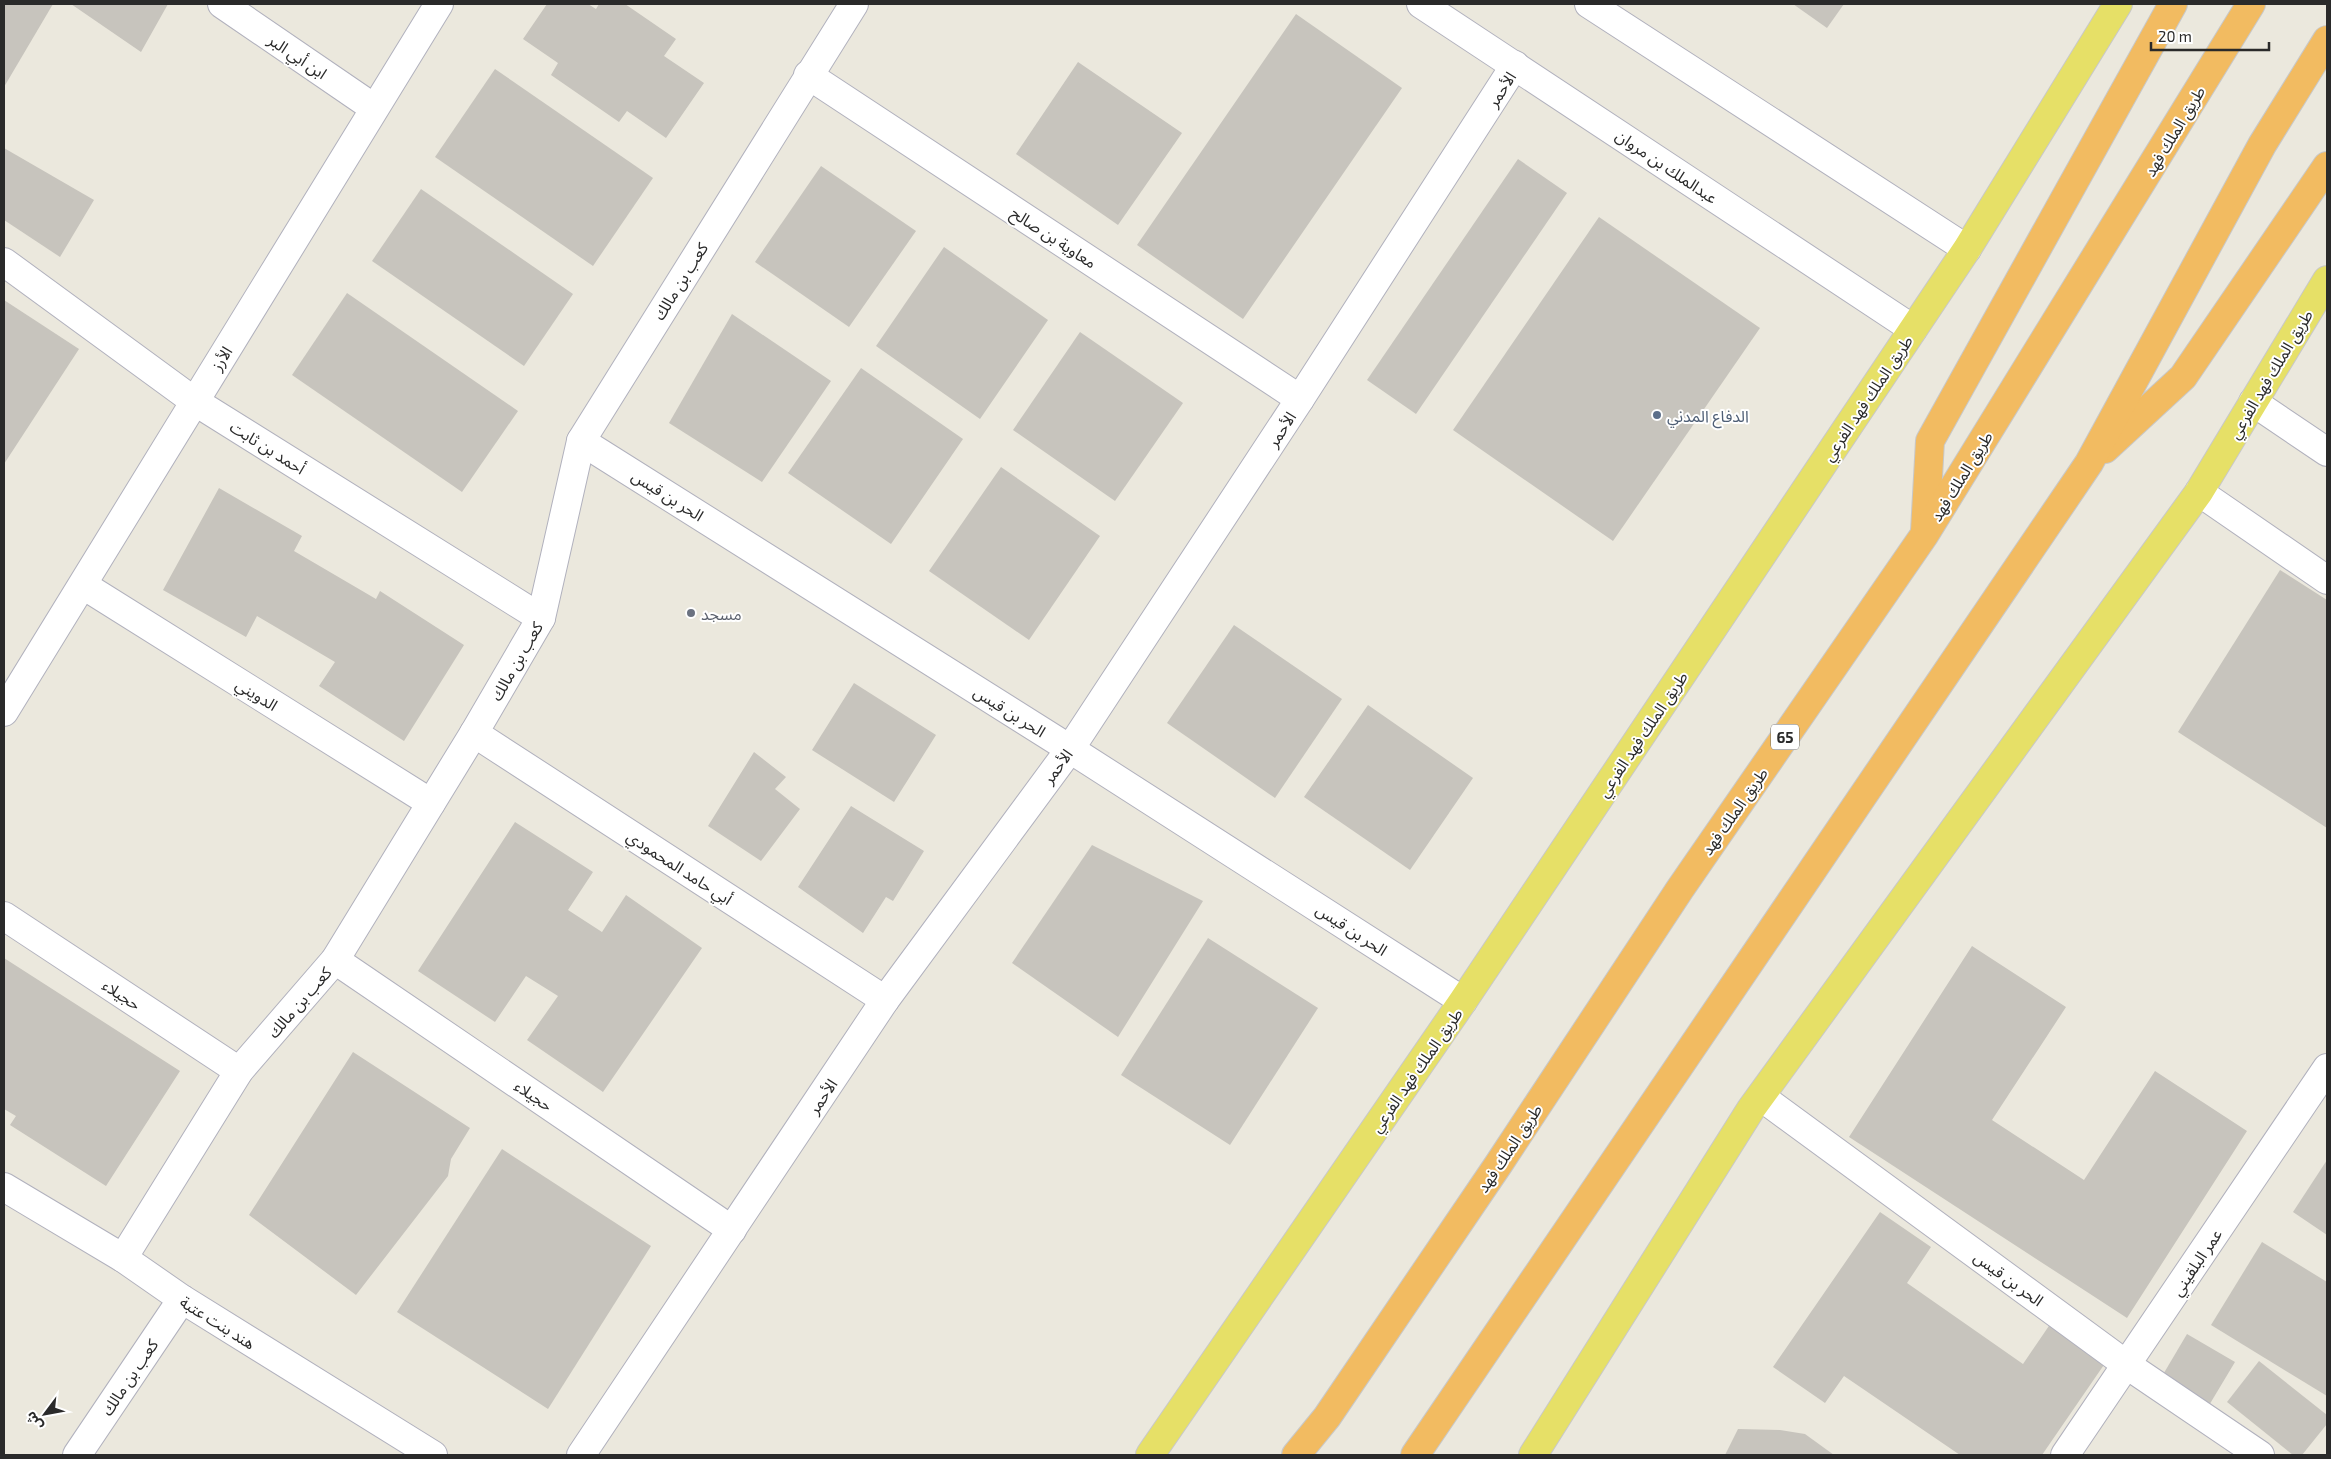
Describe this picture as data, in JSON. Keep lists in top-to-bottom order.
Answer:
{
  "streets": {
    "highway": ["طريق الملك فهد", "65"],
    "main road": ["طريق الملك فهد الفرعي"],
    "street": [
      "ابن أبي البر",
      "الأحمر",
      "عبدالملك بن مروان",
      "معاوية بن صالح",
      "كعب بن مالك",
      "الأرز",
      "أحمد بن ثابت",
      "الحر بن قيس",
      "الدويني",
      "أبي حامد المحمودي",
      "حجيلاء",
      "عمر البلقيني",
      "هند بنت عتبة"
    ]
  },
  "crossings": [
    ["ابن أبي البر", "الأرز"],
    ["الأحمر", "عبدالملك بن مروان"],
    ["الأحمر", "معاوية بن صالح"],
    ["الأحمر", "الحر بن قيس"],
    ["الأحمر", "أبي حامد المحمودي"],
    ["الأحمر", "حجيلاء"],
    ["عبدالملك بن مروان", "طريق الملك فهد الفرعي"],
    ["معاوية بن صالح", "كعب بن مالك"],
    ["كعب بن مالك", "أحمد بن ثابت"],
    ["كعب بن مالك", "الحر بن قيس"],
    ["كعب بن مالك", "الدويني"],
    ["كعب بن مالك", "أبي حامد المحمودي"],
    ["كعب بن مالك", "حجيلاء"],
    ["كعب بن مالك", "هند بنت عتبة"],
    ["الأرز", "أحمد بن ثابت"],
    ["الأرز", "الدويني"],
    ["طريق الملك فهد الفرعي", "الحر بن قيس"],
    ["الحر بن قيس", "عمر البلقيني"]
  ],
  "places": ["الدفاع المدني", "مسجد"],
  "scale_bar": "20 m",
  "north": "bottom left"
}
